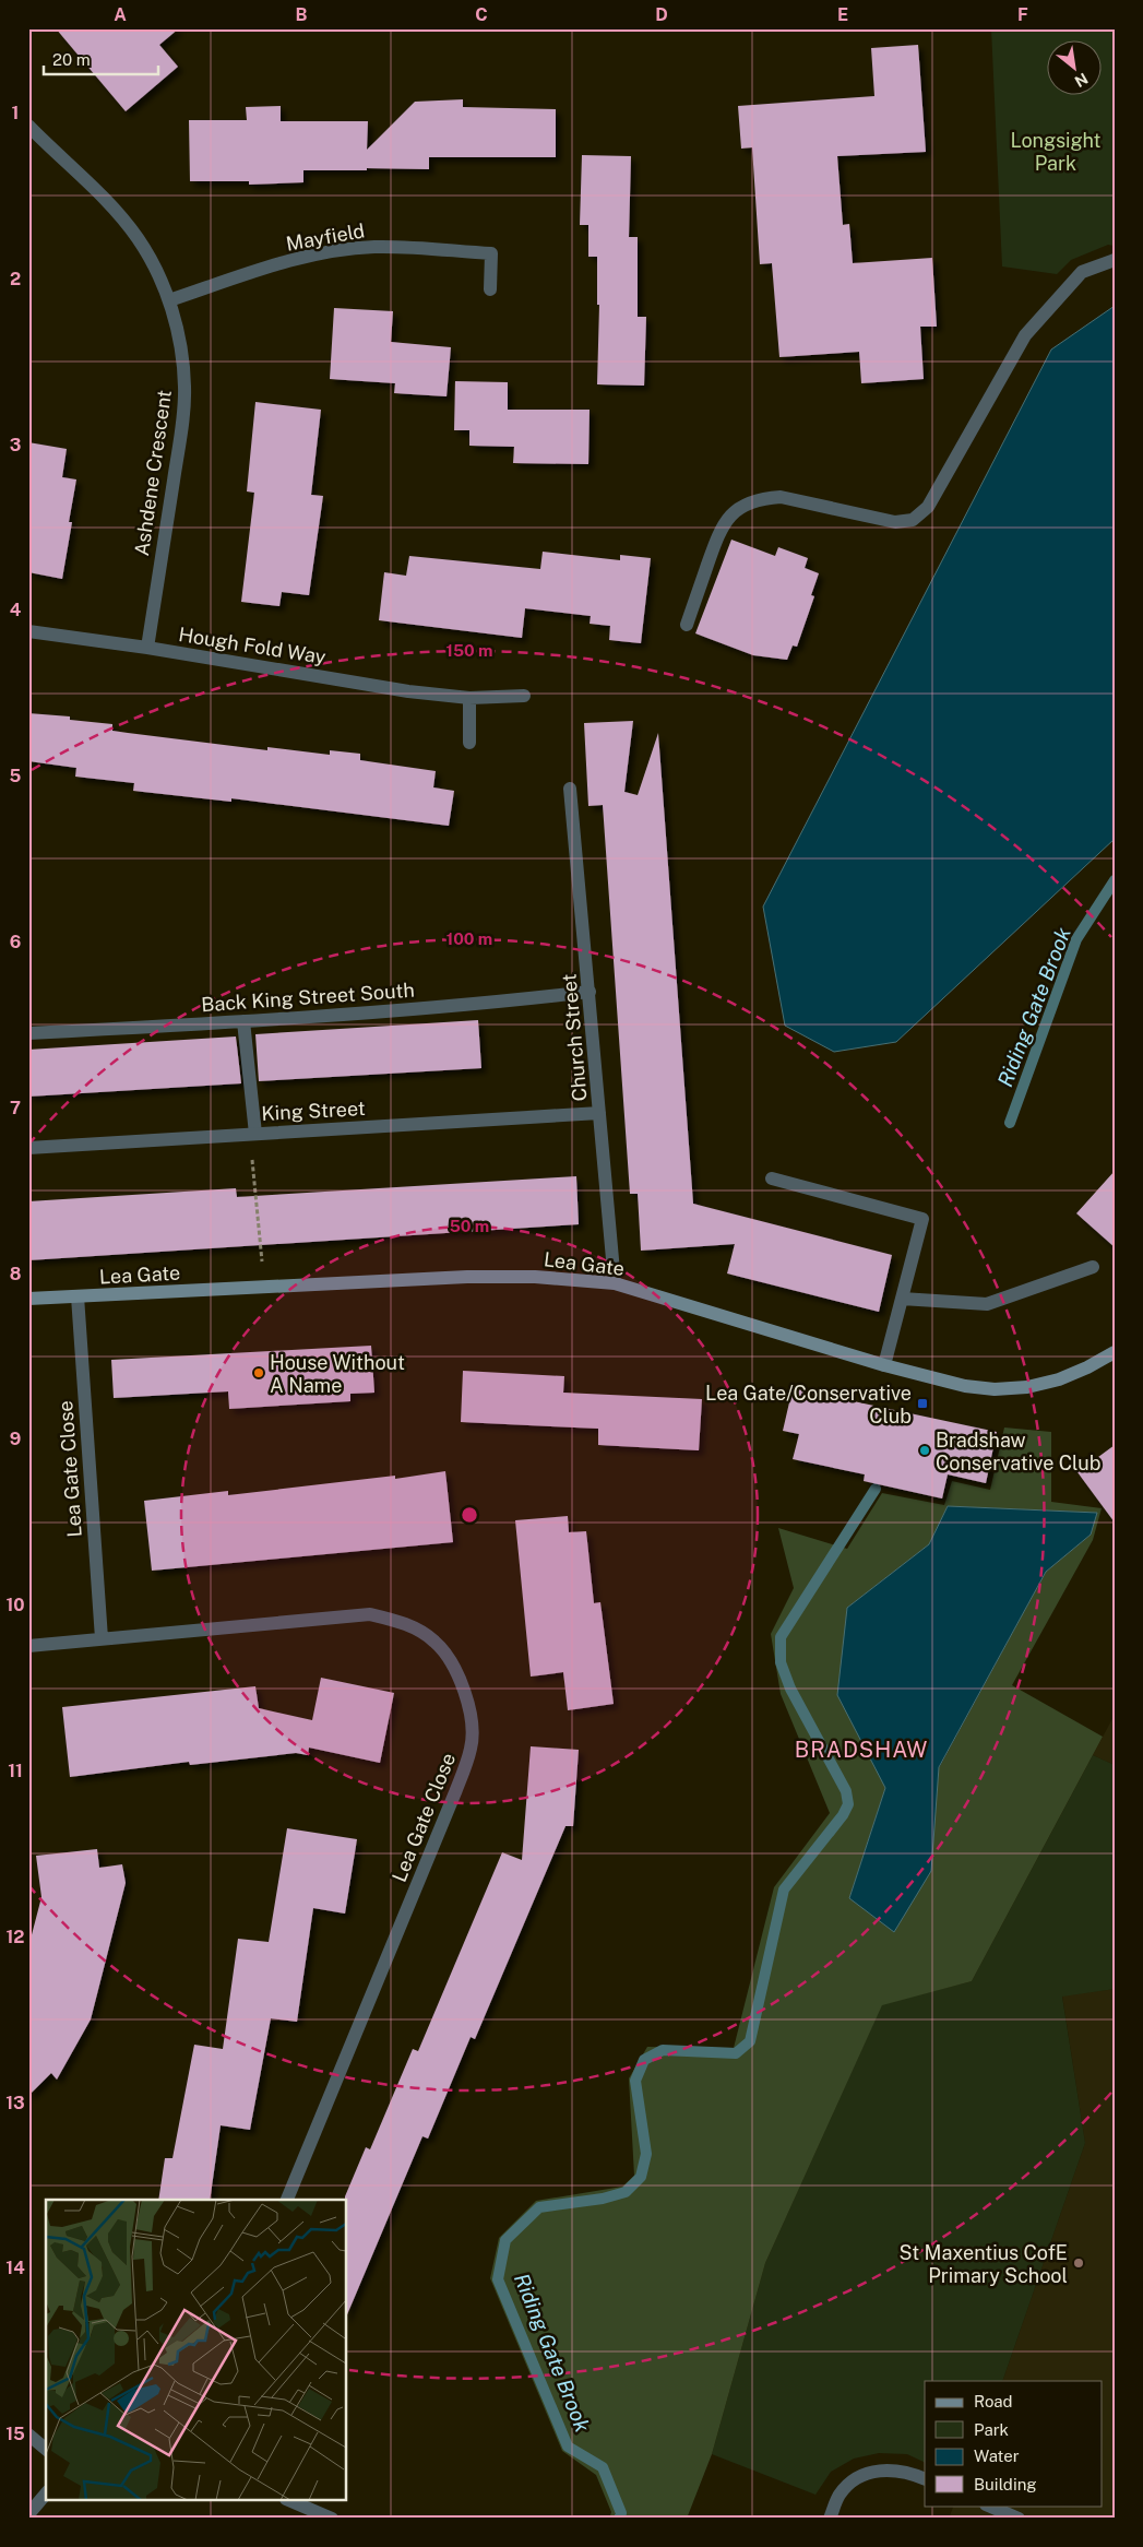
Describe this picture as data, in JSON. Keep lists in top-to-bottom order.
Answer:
{
  "streets": {
    "main road": ["Lea Gate"],
    "street": [
      "Mayfield",
      "Ashdene Crescent",
      "Hough Fold Way",
      "Back King Street South",
      "Church Street",
      "King Street",
      "Lea Gate Close"
    ]
  },
  "crossings": [
    ["Mayfield", "Ashdene Crescent"],
    ["Ashdene Crescent", "Hough Fold Way"],
    ["Back King Street South", "Church Street"],
    ["Church Street", "King Street"],
    ["Church Street", "Lea Gate"],
    ["Lea Gate", "Lea Gate Close"]
  ],
  "districts": ["BRADSHAW"],
  "water": ["Riding Gate Brook"],
  "parks": ["Longsight Park"],
  "places": {
    "other": ["House Without A Name", "Bradshaw Conservative Club", "St Maxentius CofE Primary School"],
    "transit": ["Lea Gate/Conservative Club"]
  },
  "legend": [
    "Road",
    "Park",
    "Water",
    "Building"
  ],
  "scale_bar": "20 m",
  "north": "bottom right",
  "grid": {
    "columns": [
      "A",
      "B",
      "C",
      "D",
      "E",
      "F"
    ],
    "rows": [
      "1",
      "2",
      "3",
      "4",
      "5",
      "6",
      "7",
      "8",
      "9",
      "10",
      "11",
      "12",
      "13",
      "14",
      "15"
    ]
  },
  "rings": ["150 m", "100 m", "50 m"]
}
